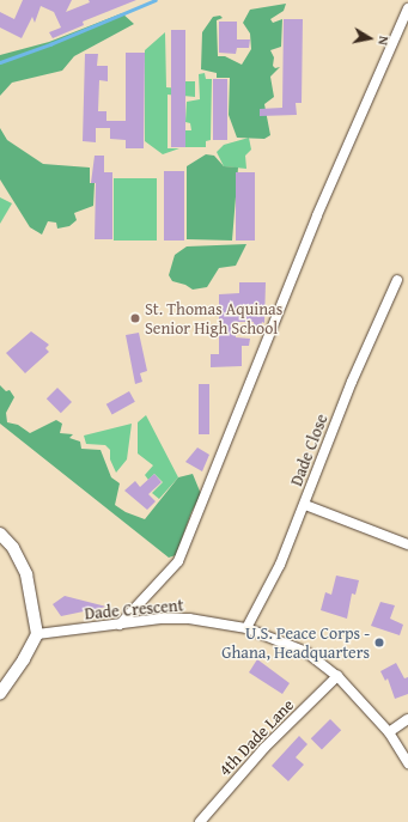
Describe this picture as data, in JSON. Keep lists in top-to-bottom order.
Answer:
{
  "streets": {
    "street": ["Dade Close", "Dade Crescent", "4th Dade Lane"]
  },
  "crossings": [
    ["Dade Close", "Dade Crescent"],
    ["Dade Crescent", "4th Dade Lane"]
  ],
  "places": ["St. Thomas Aquinas Senior High School", "U.S. Peace Corps - Ghana, Headquarters"],
  "north": "right"
}
